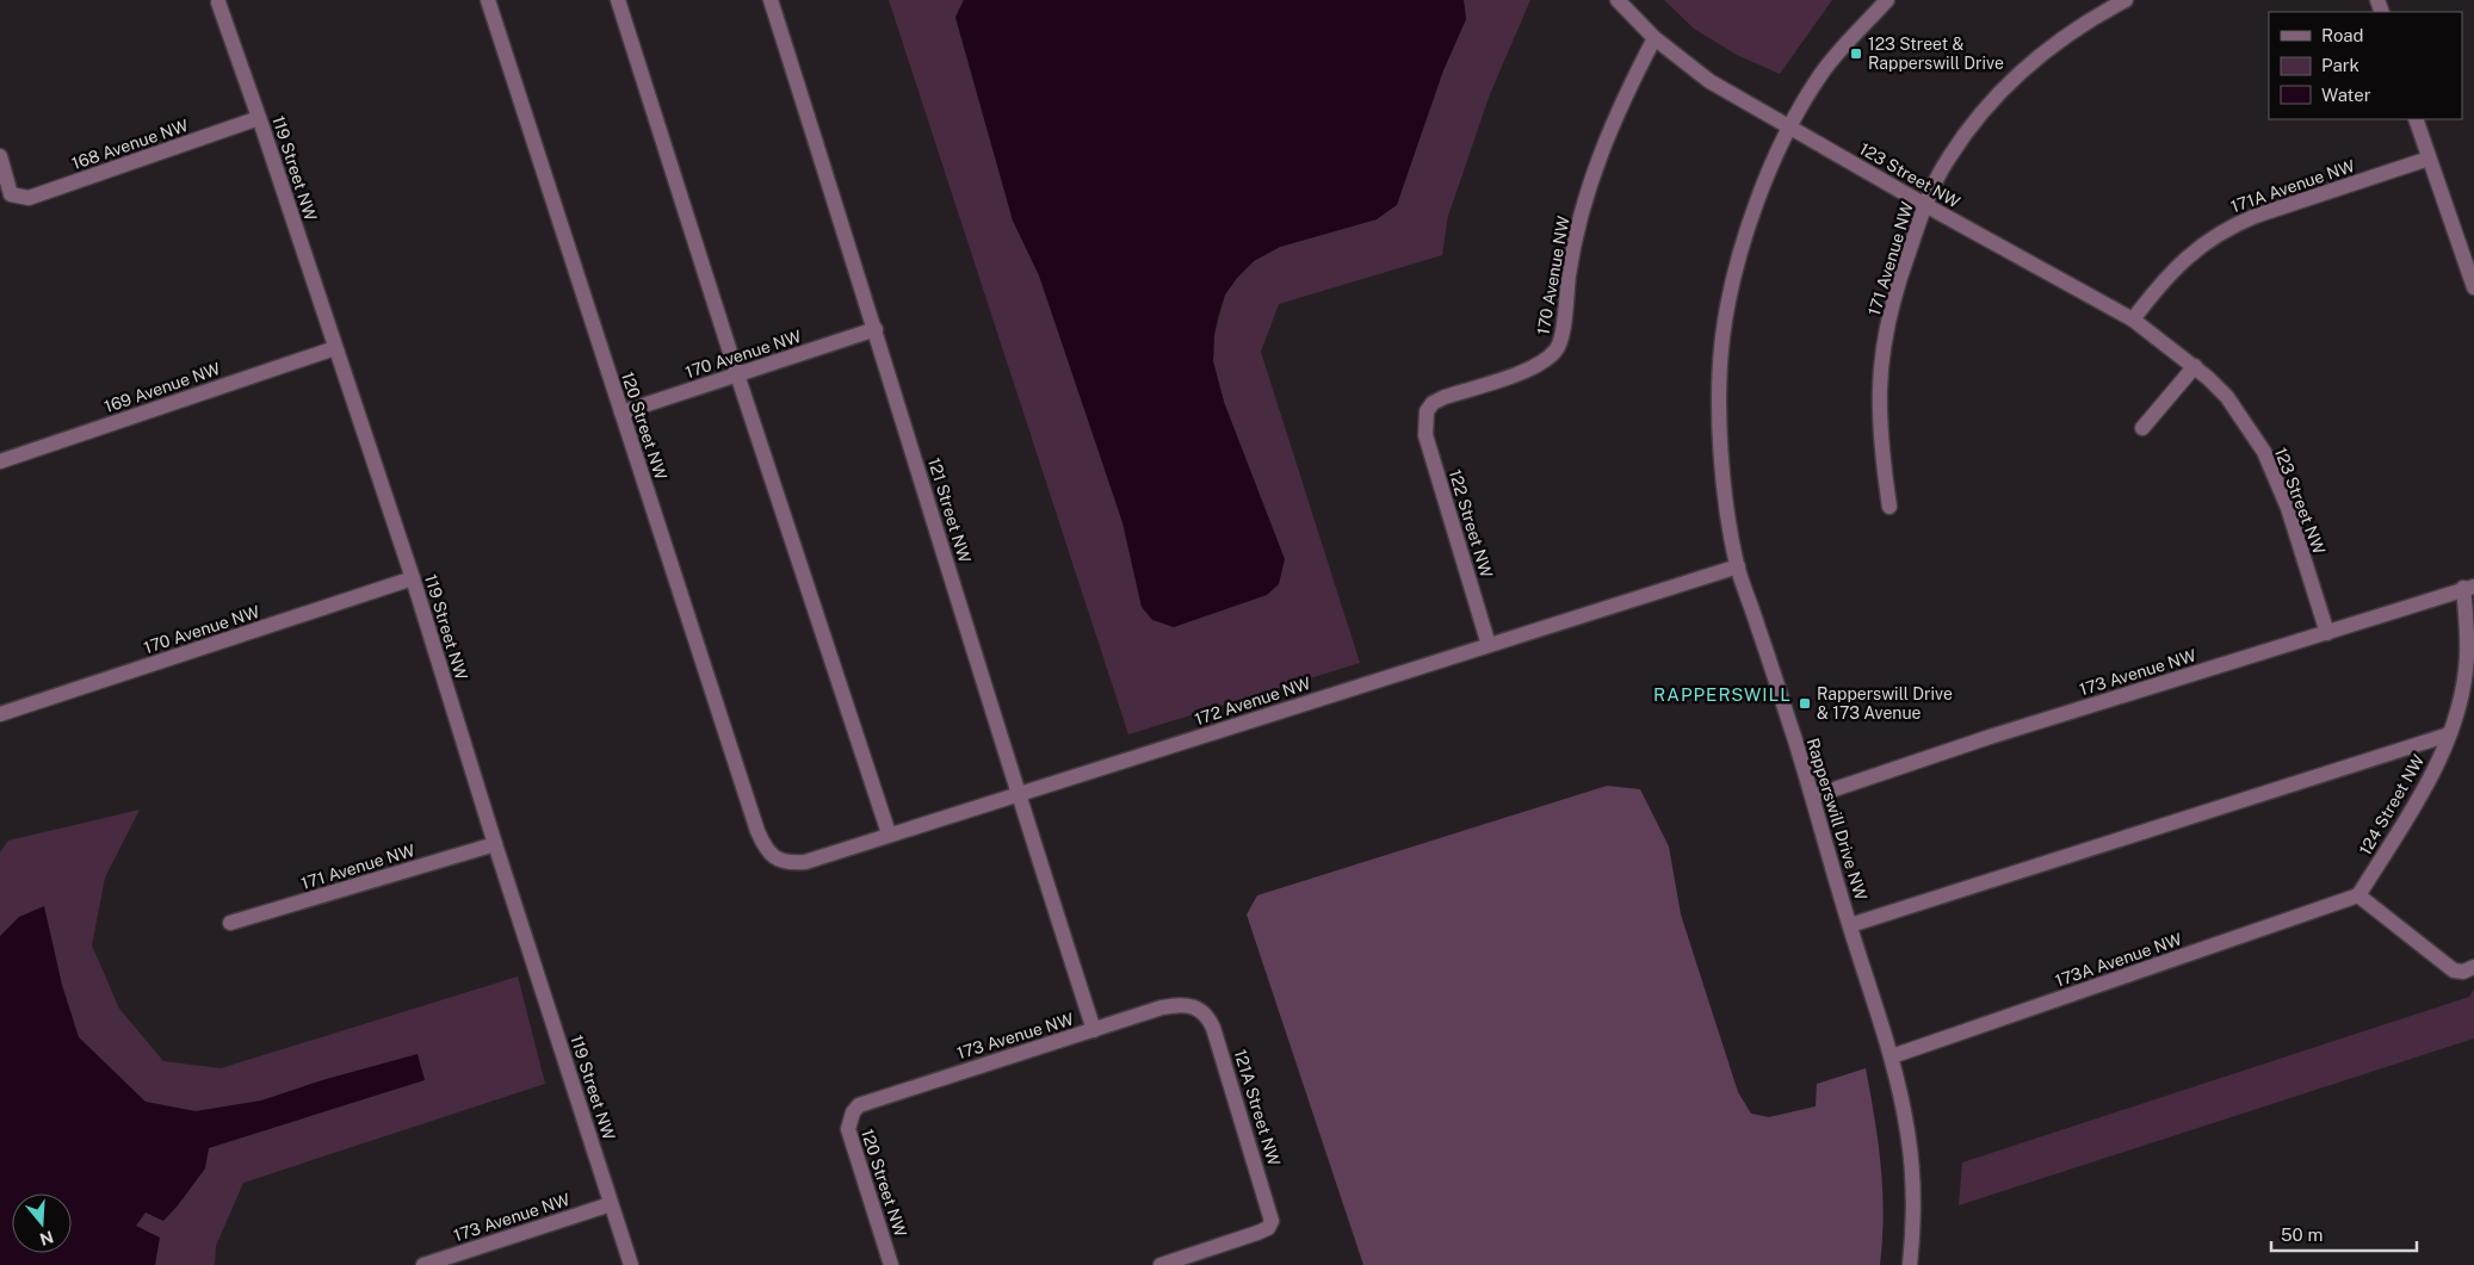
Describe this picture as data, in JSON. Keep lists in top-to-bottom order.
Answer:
{
  "streets": {
    "street": [
      "168 Avenue NW",
      "119 Street NW",
      "123 Street NW",
      "171A Avenue NW",
      "171 Avenue NW",
      "170 Avenue NW",
      "169 Avenue NW",
      "120 Street NW",
      "121 Street NW",
      "122 Street NW",
      "173 Avenue NW",
      "172 Avenue NW",
      "124 Street NW",
      "Rapperswill Drive NW",
      "173A Avenue NW",
      "121A Street NW"
    ]
  },
  "crossings": [
    ["168 Avenue NW", "119 Street NW"],
    ["119 Street NW", "171 Avenue NW"],
    ["119 Street NW", "170 Avenue NW"],
    ["119 Street NW", "169 Avenue NW"],
    ["119 Street NW", "173 Avenue NW"],
    ["123 Street NW", "171A Avenue NW"],
    ["123 Street NW", "171 Avenue NW"],
    ["123 Street NW", "170 Avenue NW"],
    ["123 Street NW", "173 Avenue NW"],
    ["123 Street NW", "Rapperswill Drive NW"],
    ["170 Avenue NW", "120 Street NW"],
    ["170 Avenue NW", "121 Street NW"],
    ["170 Avenue NW", "122 Street NW"],
    ["120 Street NW", "173 Avenue NW"],
    ["120 Street NW", "172 Avenue NW"],
    ["121 Street NW", "173 Avenue NW"],
    ["121 Street NW", "172 Avenue NW"],
    ["122 Street NW", "172 Avenue NW"],
    ["173 Avenue NW", "124 Street NW"],
    ["173 Avenue NW", "Rapperswill Drive NW"],
    ["173 Avenue NW", "121A Street NW"],
    ["172 Avenue NW", "Rapperswill Drive NW"],
    ["124 Street NW", "173A Avenue NW"],
    ["Rapperswill Drive NW", "173A Avenue NW"]
  ],
  "districts": ["RAPPERSWILL"],
  "places": {
    "transit": ["123 Street & Rapperswill Drive", "Rapperswill Drive & 173 Avenue"]
  },
  "legend": ["Road", "Park", "Water"],
  "scale_bar": "50 m",
  "north": "bottom"
}
